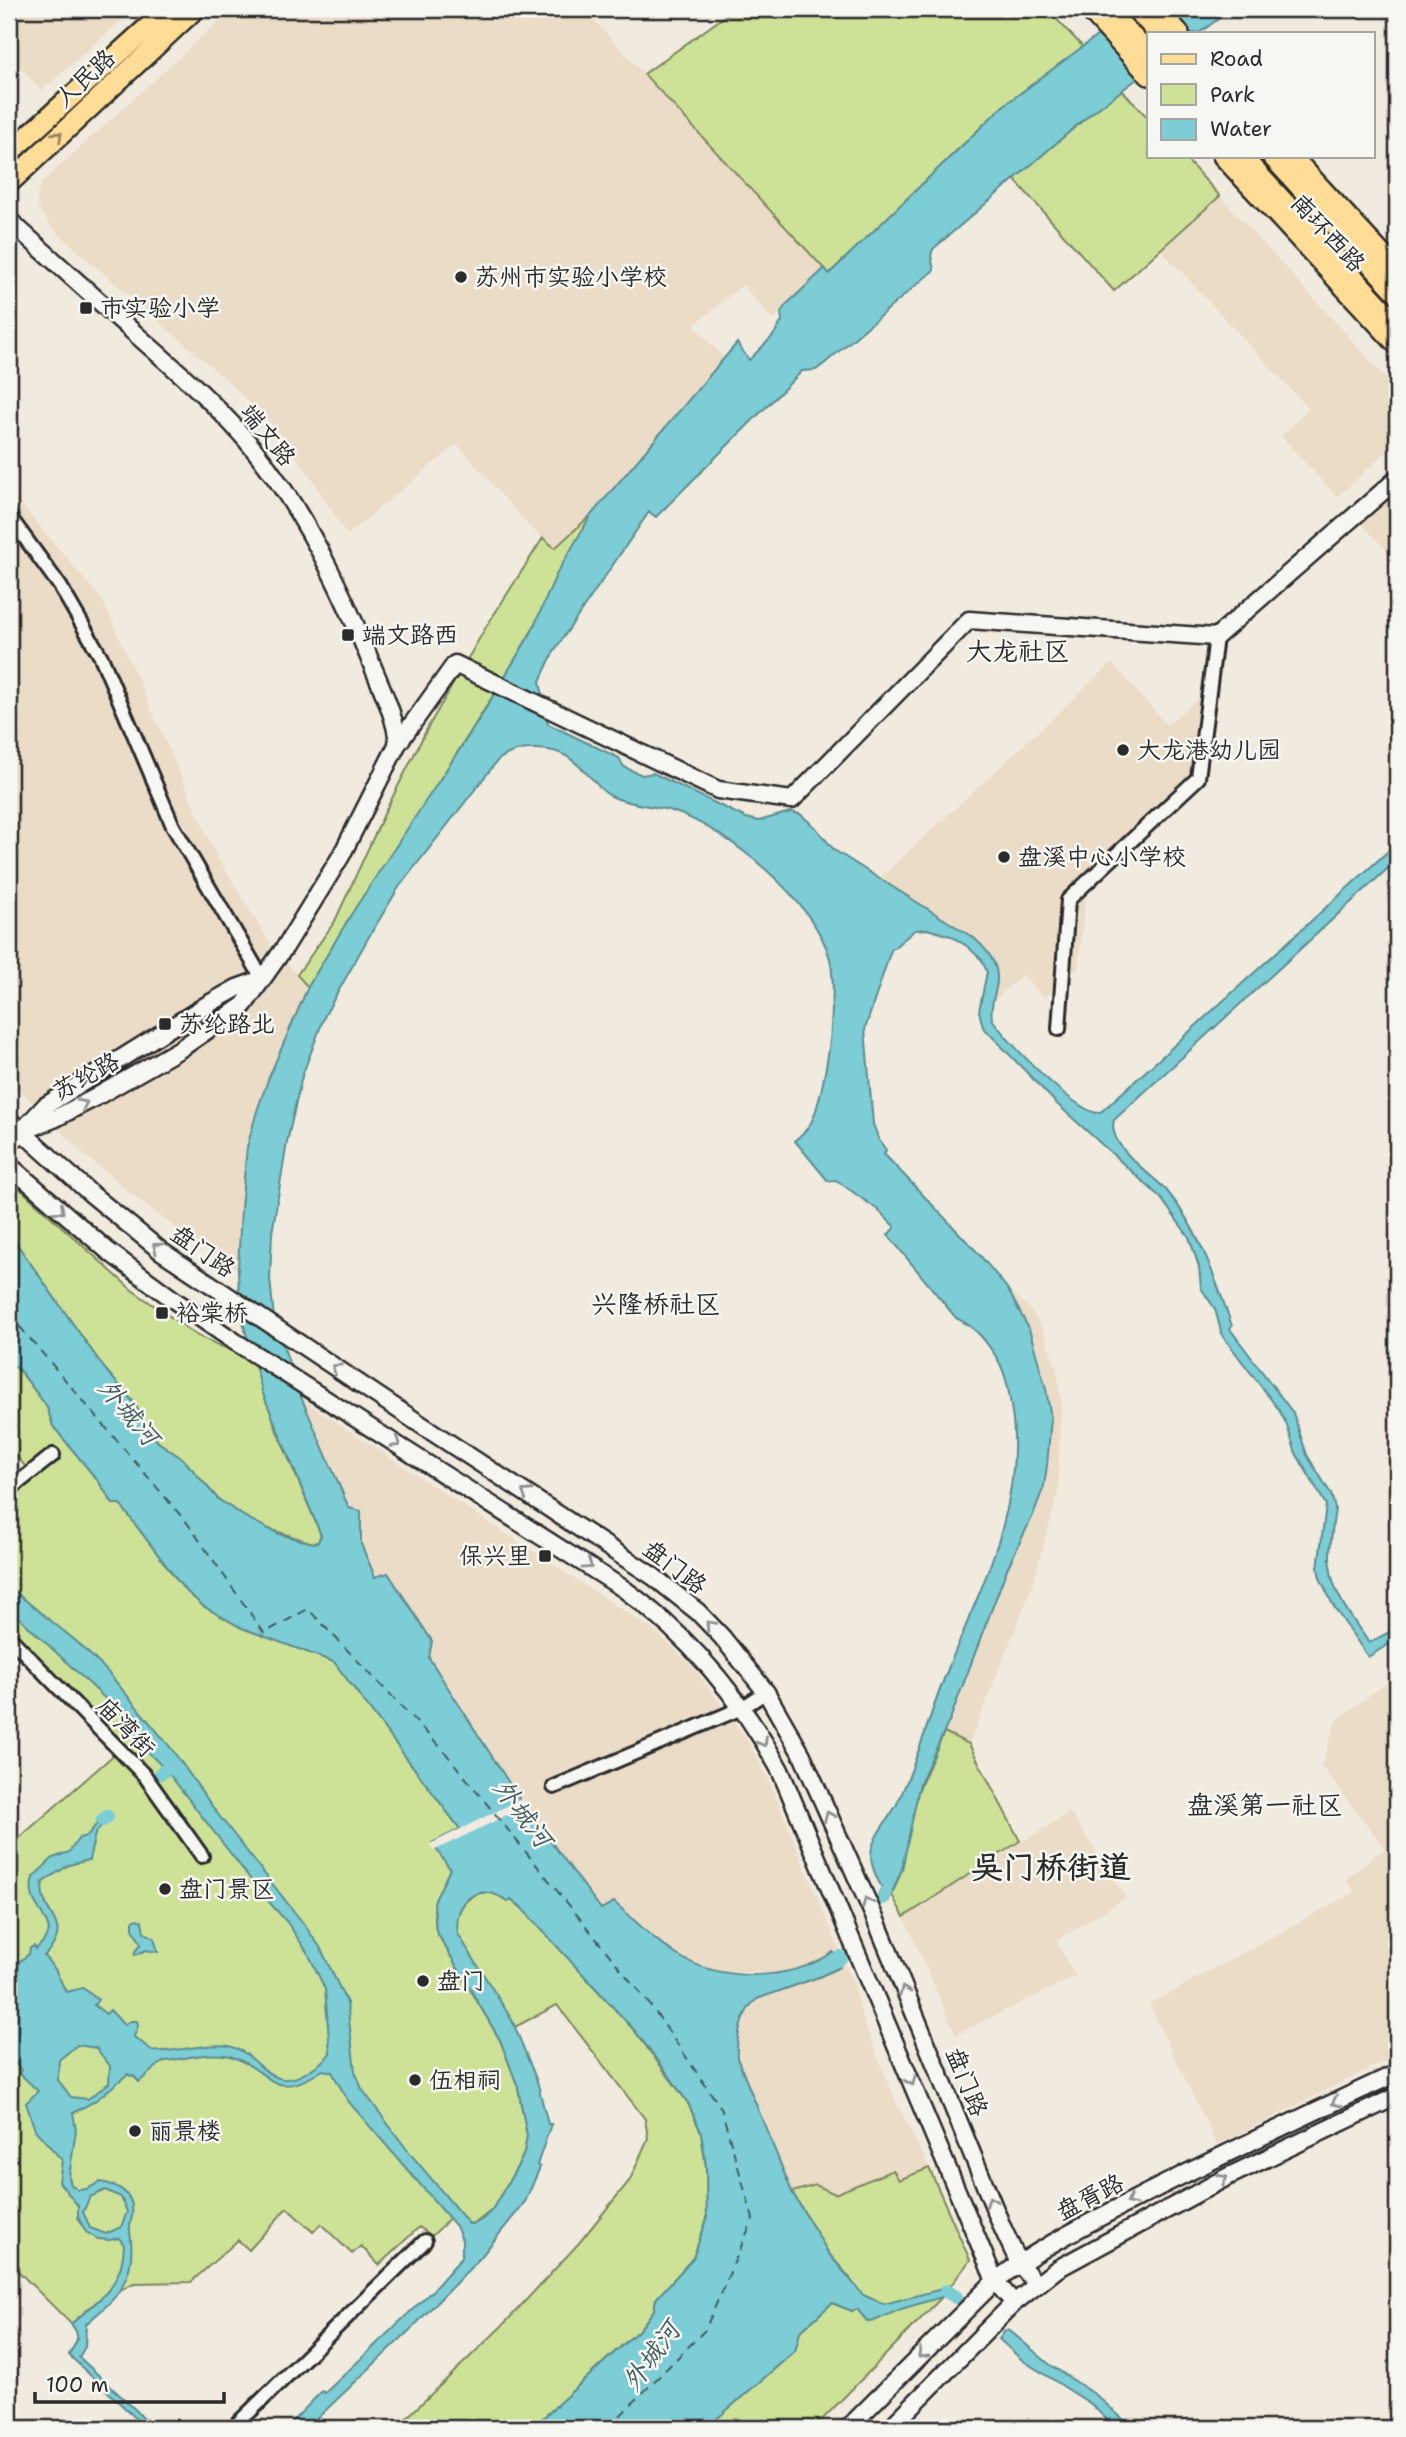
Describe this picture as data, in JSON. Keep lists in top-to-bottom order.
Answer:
{
  "streets": {
    "main road": [
      "人民路",
      "南环西路",
      "端文路",
      "苏纶路",
      "盘门路",
      "盘胥路"
    ],
    "street": ["庙湾街"]
  },
  "crossings": [
    ["端文路", "苏纶路"],
    ["苏纶路", "盘门路"],
    ["盘门路", "盘胥路"]
  ],
  "districts": [
    "大龙社区",
    "兴隆桥社区",
    "盘溪第一社区",
    "吴门桥街道"
  ],
  "water": ["外城河"],
  "places": {
    "other": [
      "苏州市实验小学校",
      "大龙港幼儿园",
      "盘溪中心小学校",
      "盘门景区",
      "盘门",
      "伍相祠",
      "丽景楼"
    ],
    "transit": [
      "市实验小学",
      "端文路西",
      "苏纶路北",
      "裕棠桥",
      "保兴里"
    ]
  },
  "legend": ["Road", "Park", "Water"],
  "scale_bar": "100 m"
}
